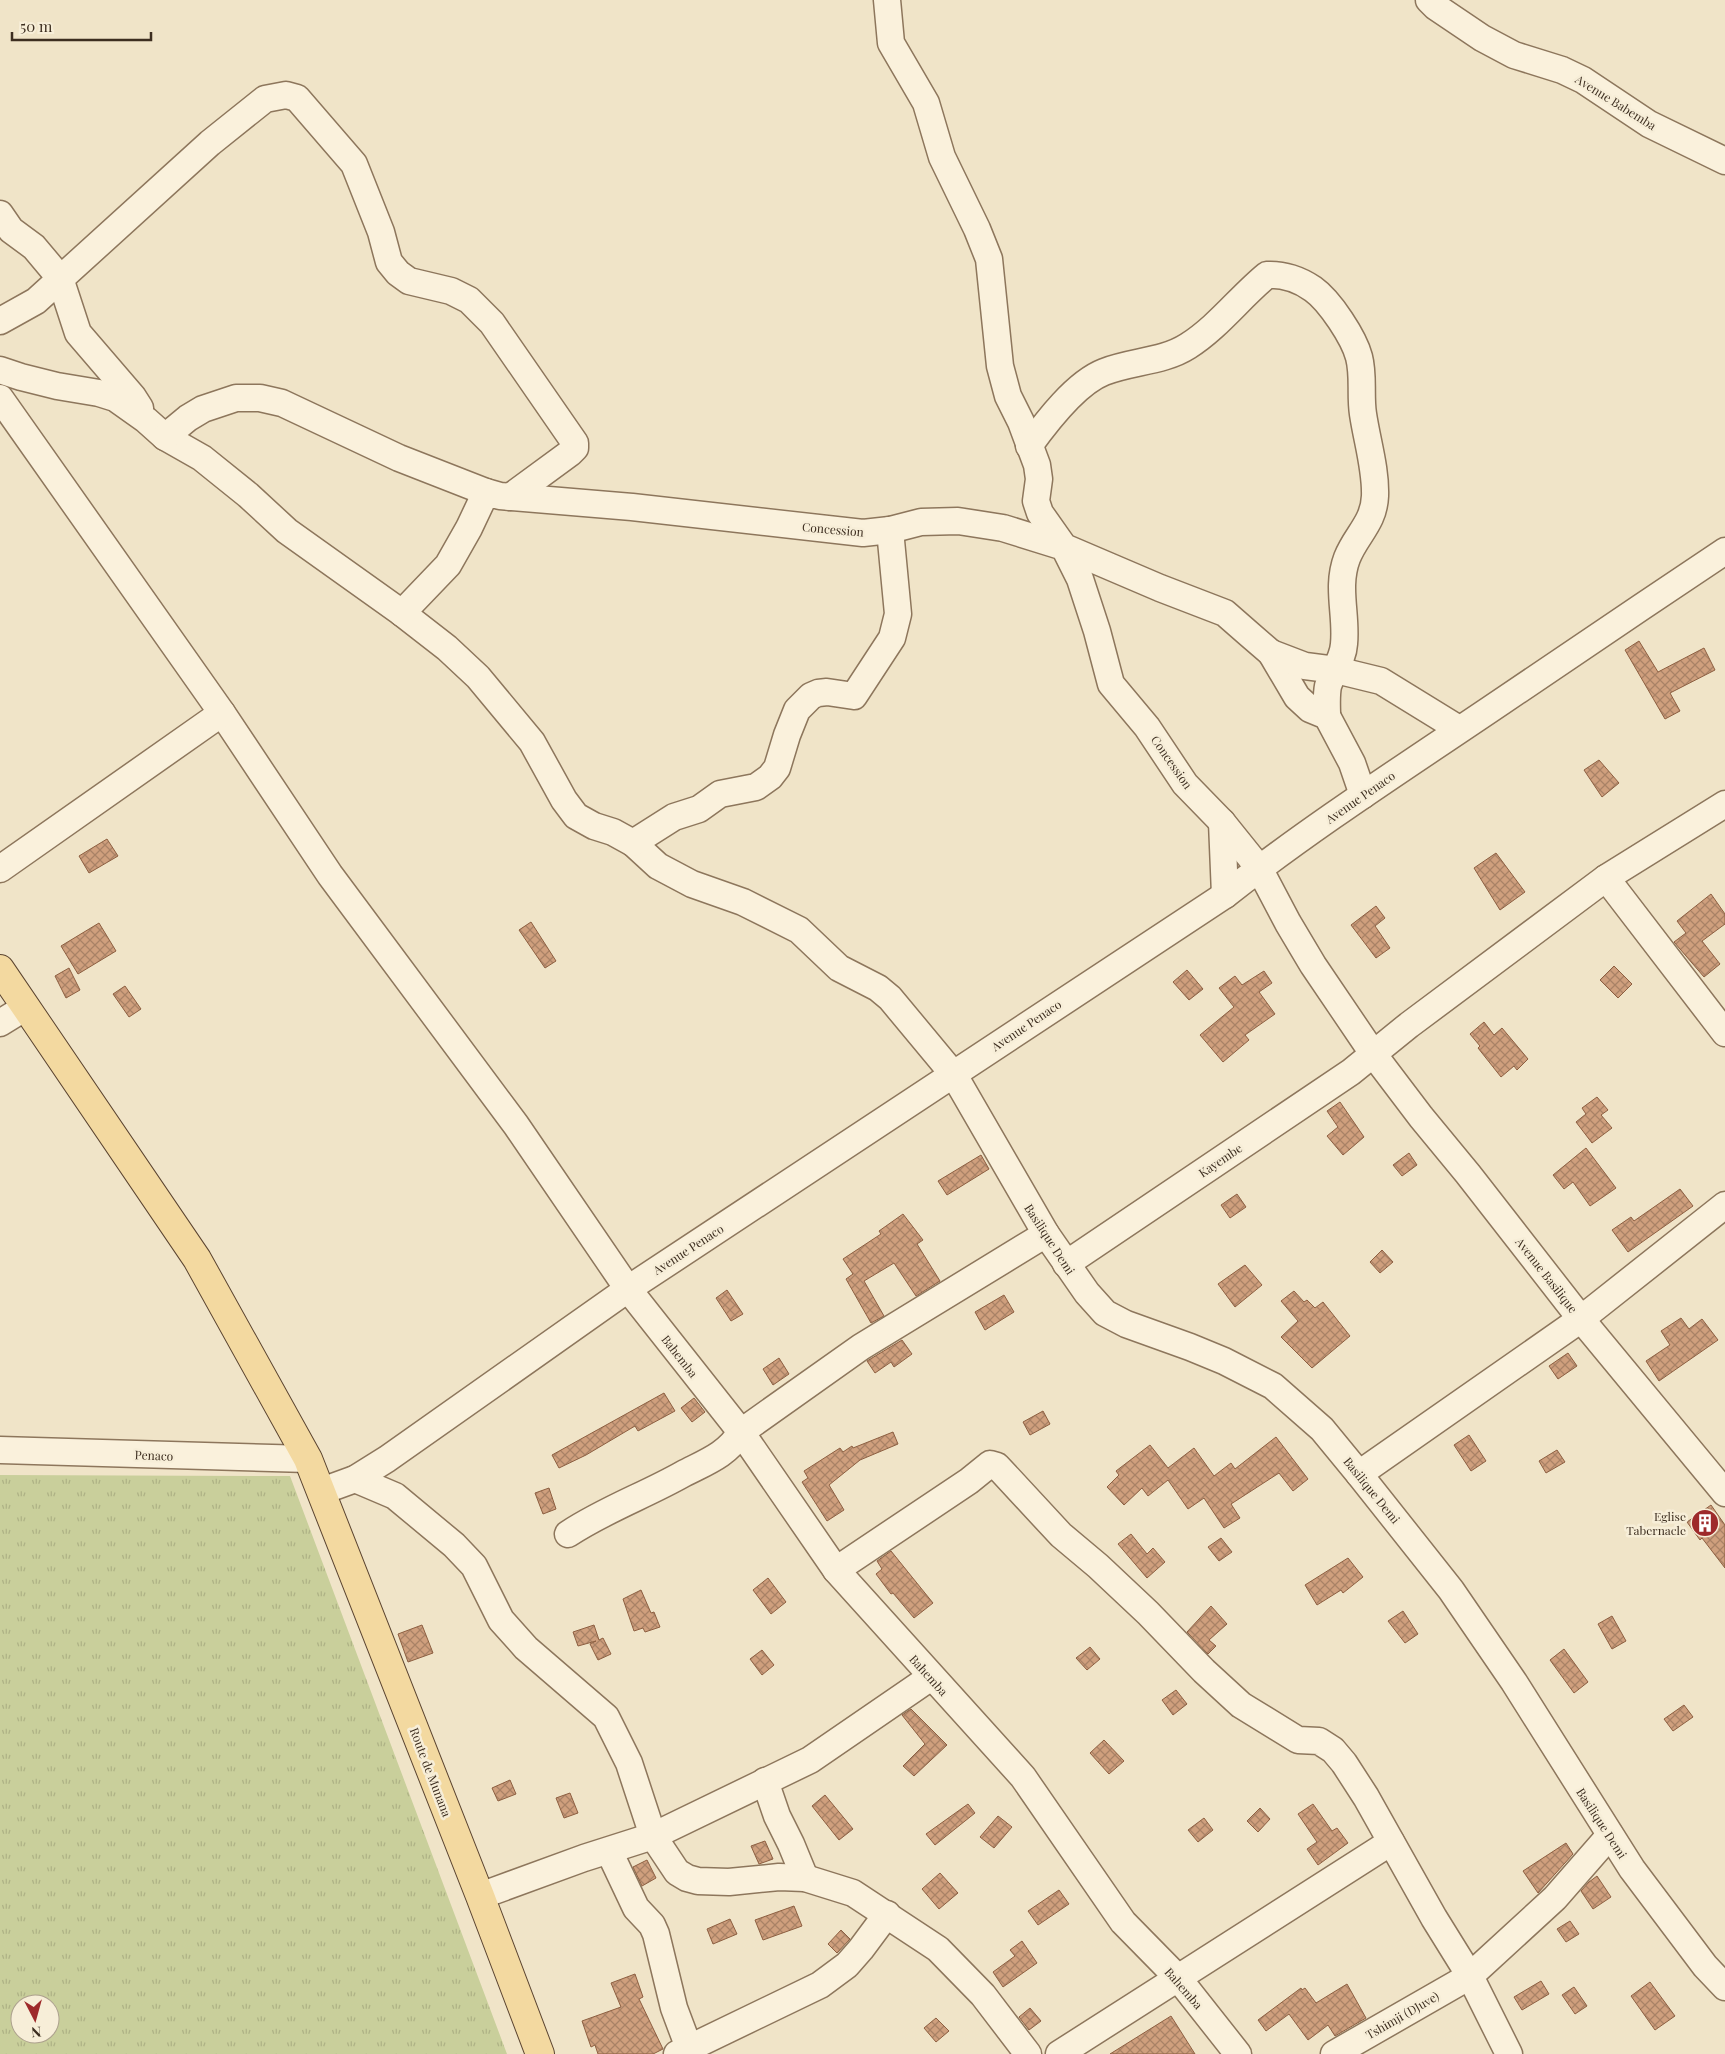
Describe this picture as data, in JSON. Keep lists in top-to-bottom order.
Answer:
{
  "streets": {
    "main road": ["Route de Munana"],
    "street": [
      "Avenue Babemba",
      "Concession",
      "Avenue Penaco",
      "Kayembe",
      "Basilique Demi",
      "Avenue Basilique",
      "Bahemba",
      "Penaco",
      "Tshimji (DJuve)"
    ]
  },
  "crossings": [
    ["Concession", "Avenue Penaco"],
    ["Concession", "Basilique Demi"],
    ["Concession", "Avenue Basilique"],
    ["Avenue Penaco", "Basilique Demi"],
    ["Avenue Penaco", "Avenue Basilique"],
    ["Avenue Penaco", "Bahemba"],
    ["Avenue Penaco", "Route de Munana"],
    ["Kayembe", "Basilique Demi"],
    ["Kayembe", "Avenue Basilique"],
    ["Basilique Demi", "Tshimji (DJuve)"],
    ["Penaco", "Route de Munana"]
  ],
  "places": {
    "building": ["Eglise Tabernacle"]
  },
  "scale_bar": "50 m",
  "north": "bottom"
}
